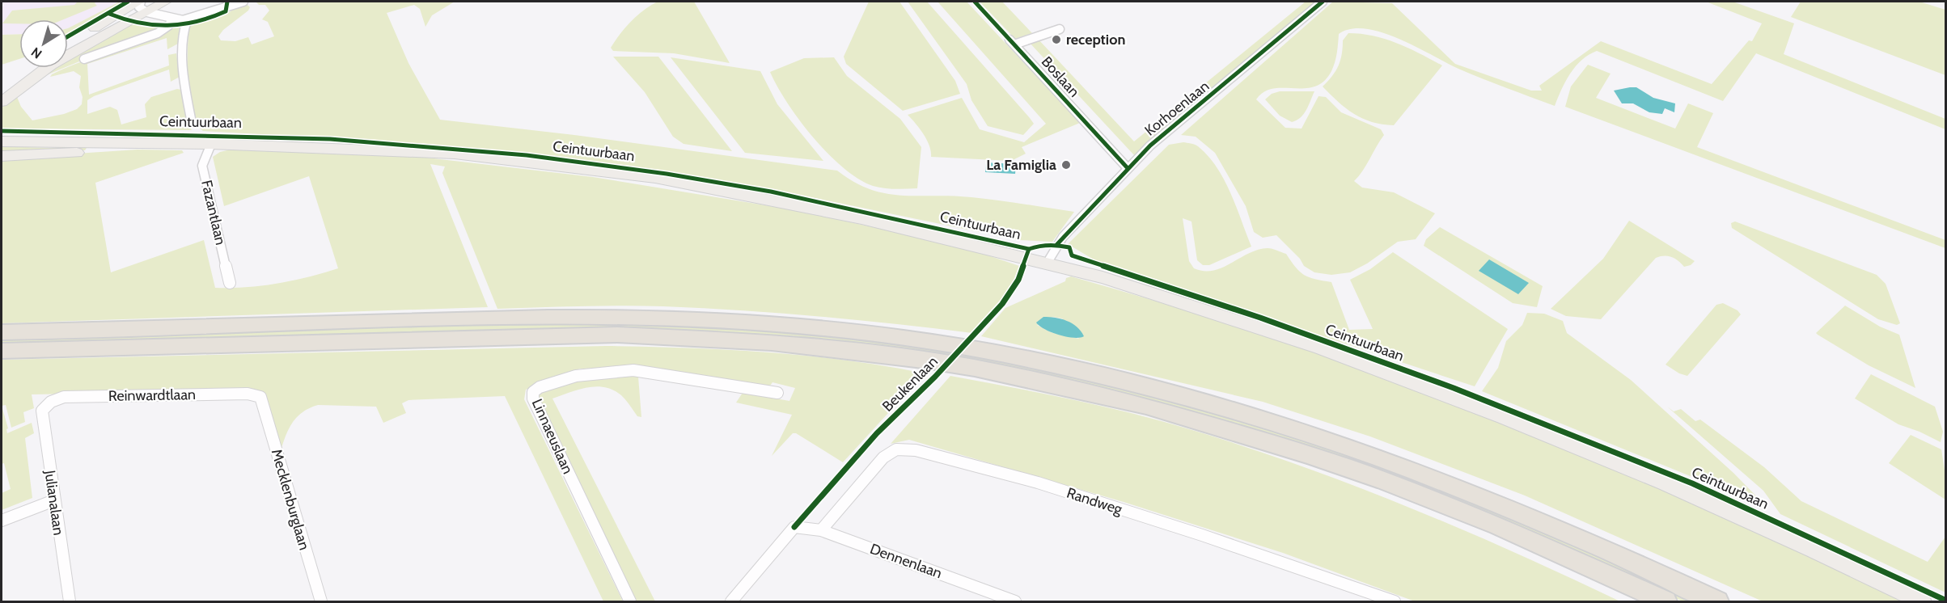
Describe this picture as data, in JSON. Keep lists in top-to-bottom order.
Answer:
{
  "streets": {
    "main road": ["Ceintuurbaan"],
    "street": [
      "Boslaan",
      "Korhoenlaan",
      "Fazantlaan",
      "Reinwardtlaan",
      "Linnaeuslaan",
      "Mecklenburglaan",
      "Randweg",
      "Julianalaan",
      "Dennenlaan"
    ],
    "cycle path": ["Beukenlaan"]
  },
  "crossings": [
    ["Boslaan", "Korhoenlaan"],
    ["Korhoenlaan", "Ceintuurbaan"],
    ["Ceintuurbaan", "Fazantlaan"],
    ["Reinwardtlaan", "Mecklenburglaan"],
    ["Reinwardtlaan", "Julianalaan"],
    ["Randweg", "Dennenlaan"]
  ],
  "places": ["reception", "La Famiglia"],
  "north": "bottom left"
}
